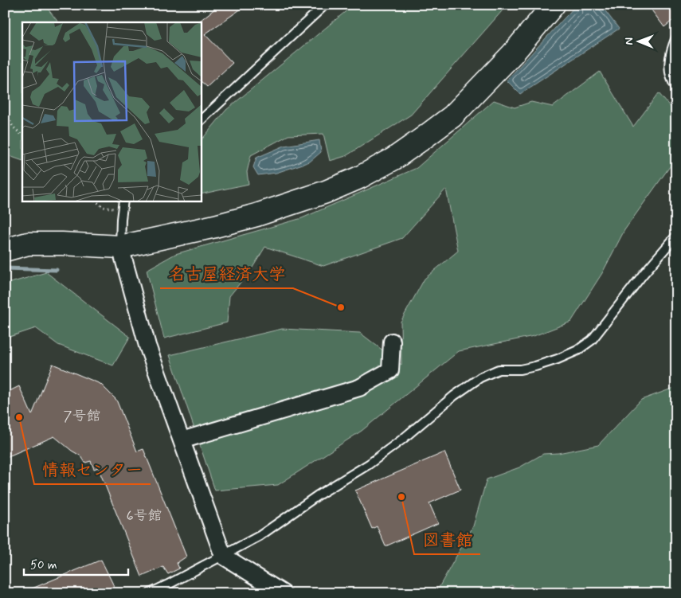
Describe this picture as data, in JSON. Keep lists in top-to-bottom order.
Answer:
{
  "places": ["名古屋経済大学", "情報センター", "図書館"],
  "house_numbers": ["7号館", "6号館"],
  "scale_bar": "50 m",
  "north": "left"
}
